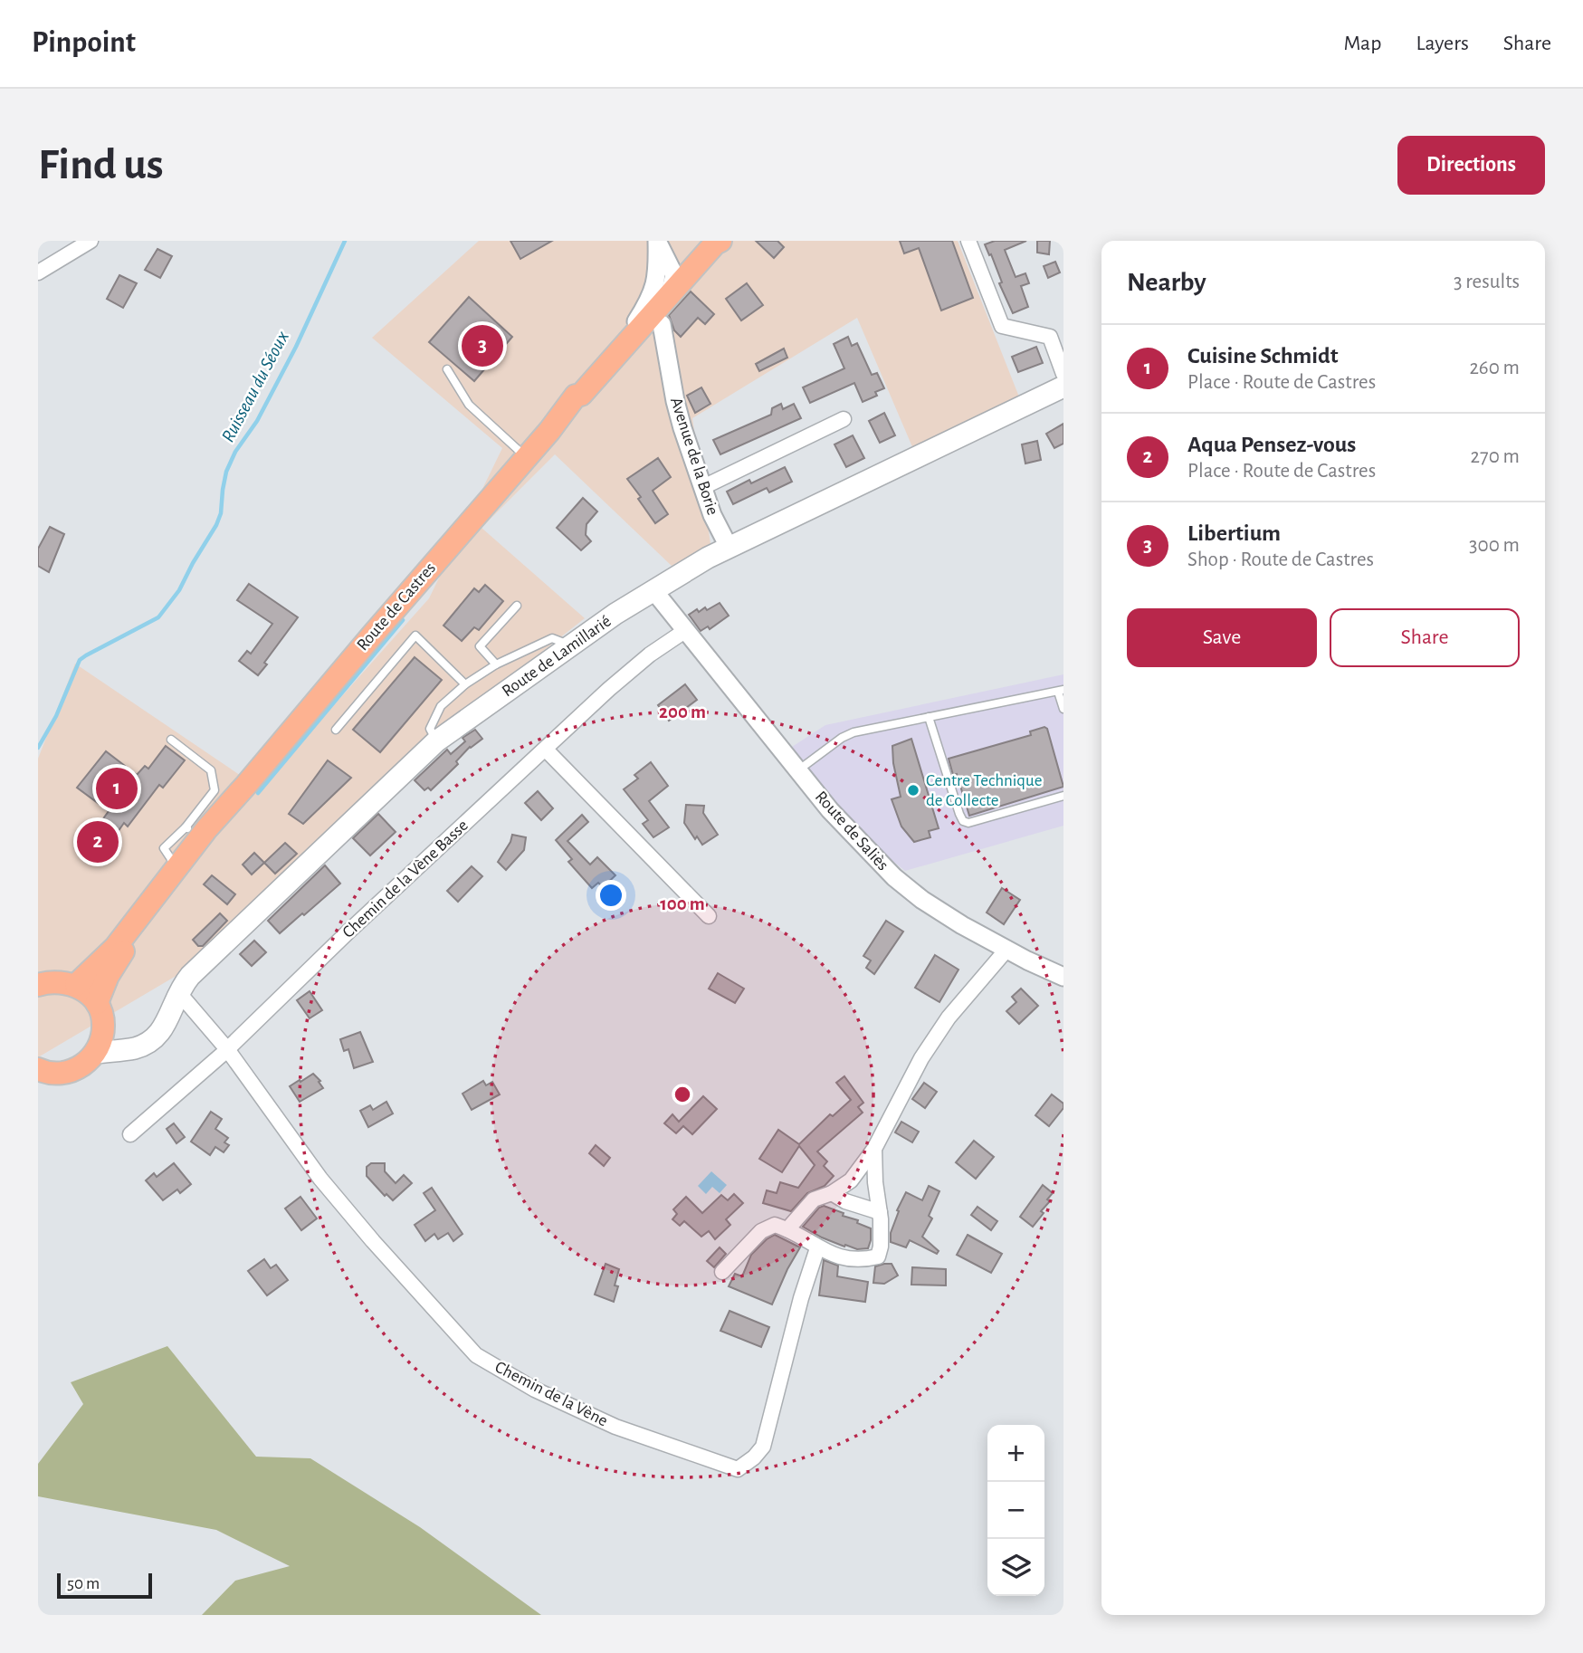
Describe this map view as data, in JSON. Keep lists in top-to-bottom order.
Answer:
{
  "streets": {
    "main road": ["Route de Castres", "Route de Lamillarié"],
    "street": [
      "Avenue de la Borie",
      "Route de Saliès",
      "Chemin de la Vène Basse",
      "Chemin de la Vène"
    ]
  },
  "crossings": [
    ["Avenue de la Borie", "Route de Lamillarié"],
    ["Route de Lamillarié", "Route de Saliès"],
    ["Route de Lamillarié", "Chemin de la Vène"],
    ["Route de Saliès", "Chemin de la Vène Basse"],
    ["Chemin de la Vène Basse", "Chemin de la Vène"]
  ],
  "water": ["Ruisseau du Séoux"],
  "places": ["Centre Technique de Collecte"],
  "scale_bar": "50 m",
  "page": {
    "header": "Pinpoint",
    "nav": ["Map", "Layers", "Share"],
    "buttons": [
      "Directions",
      ["Save", "Share"]
    ],
    "title": "Find us",
    "heading": ["Nearby", "3 results"],
    "pins": ["3", "1", "2"],
    "list": [
      {
        "mark": "1",
        "name": "Cuisine Schmidt",
        "note": "Place · Route de Castres",
        "value": "260 m"
      },
      {
        "mark": "2",
        "name": "Aqua Pensez-vous",
        "note": "Place · Route de Castres",
        "value": "270 m"
      },
      {
        "mark": "3",
        "name": "Libertium",
        "note": "Shop · Route de Castres",
        "value": "300 m"
      }
    ],
    "map_buttons": ["+", "−"],
    "scale": "50 m"
  },
  "rings": ["200 m", "100 m"]
}
